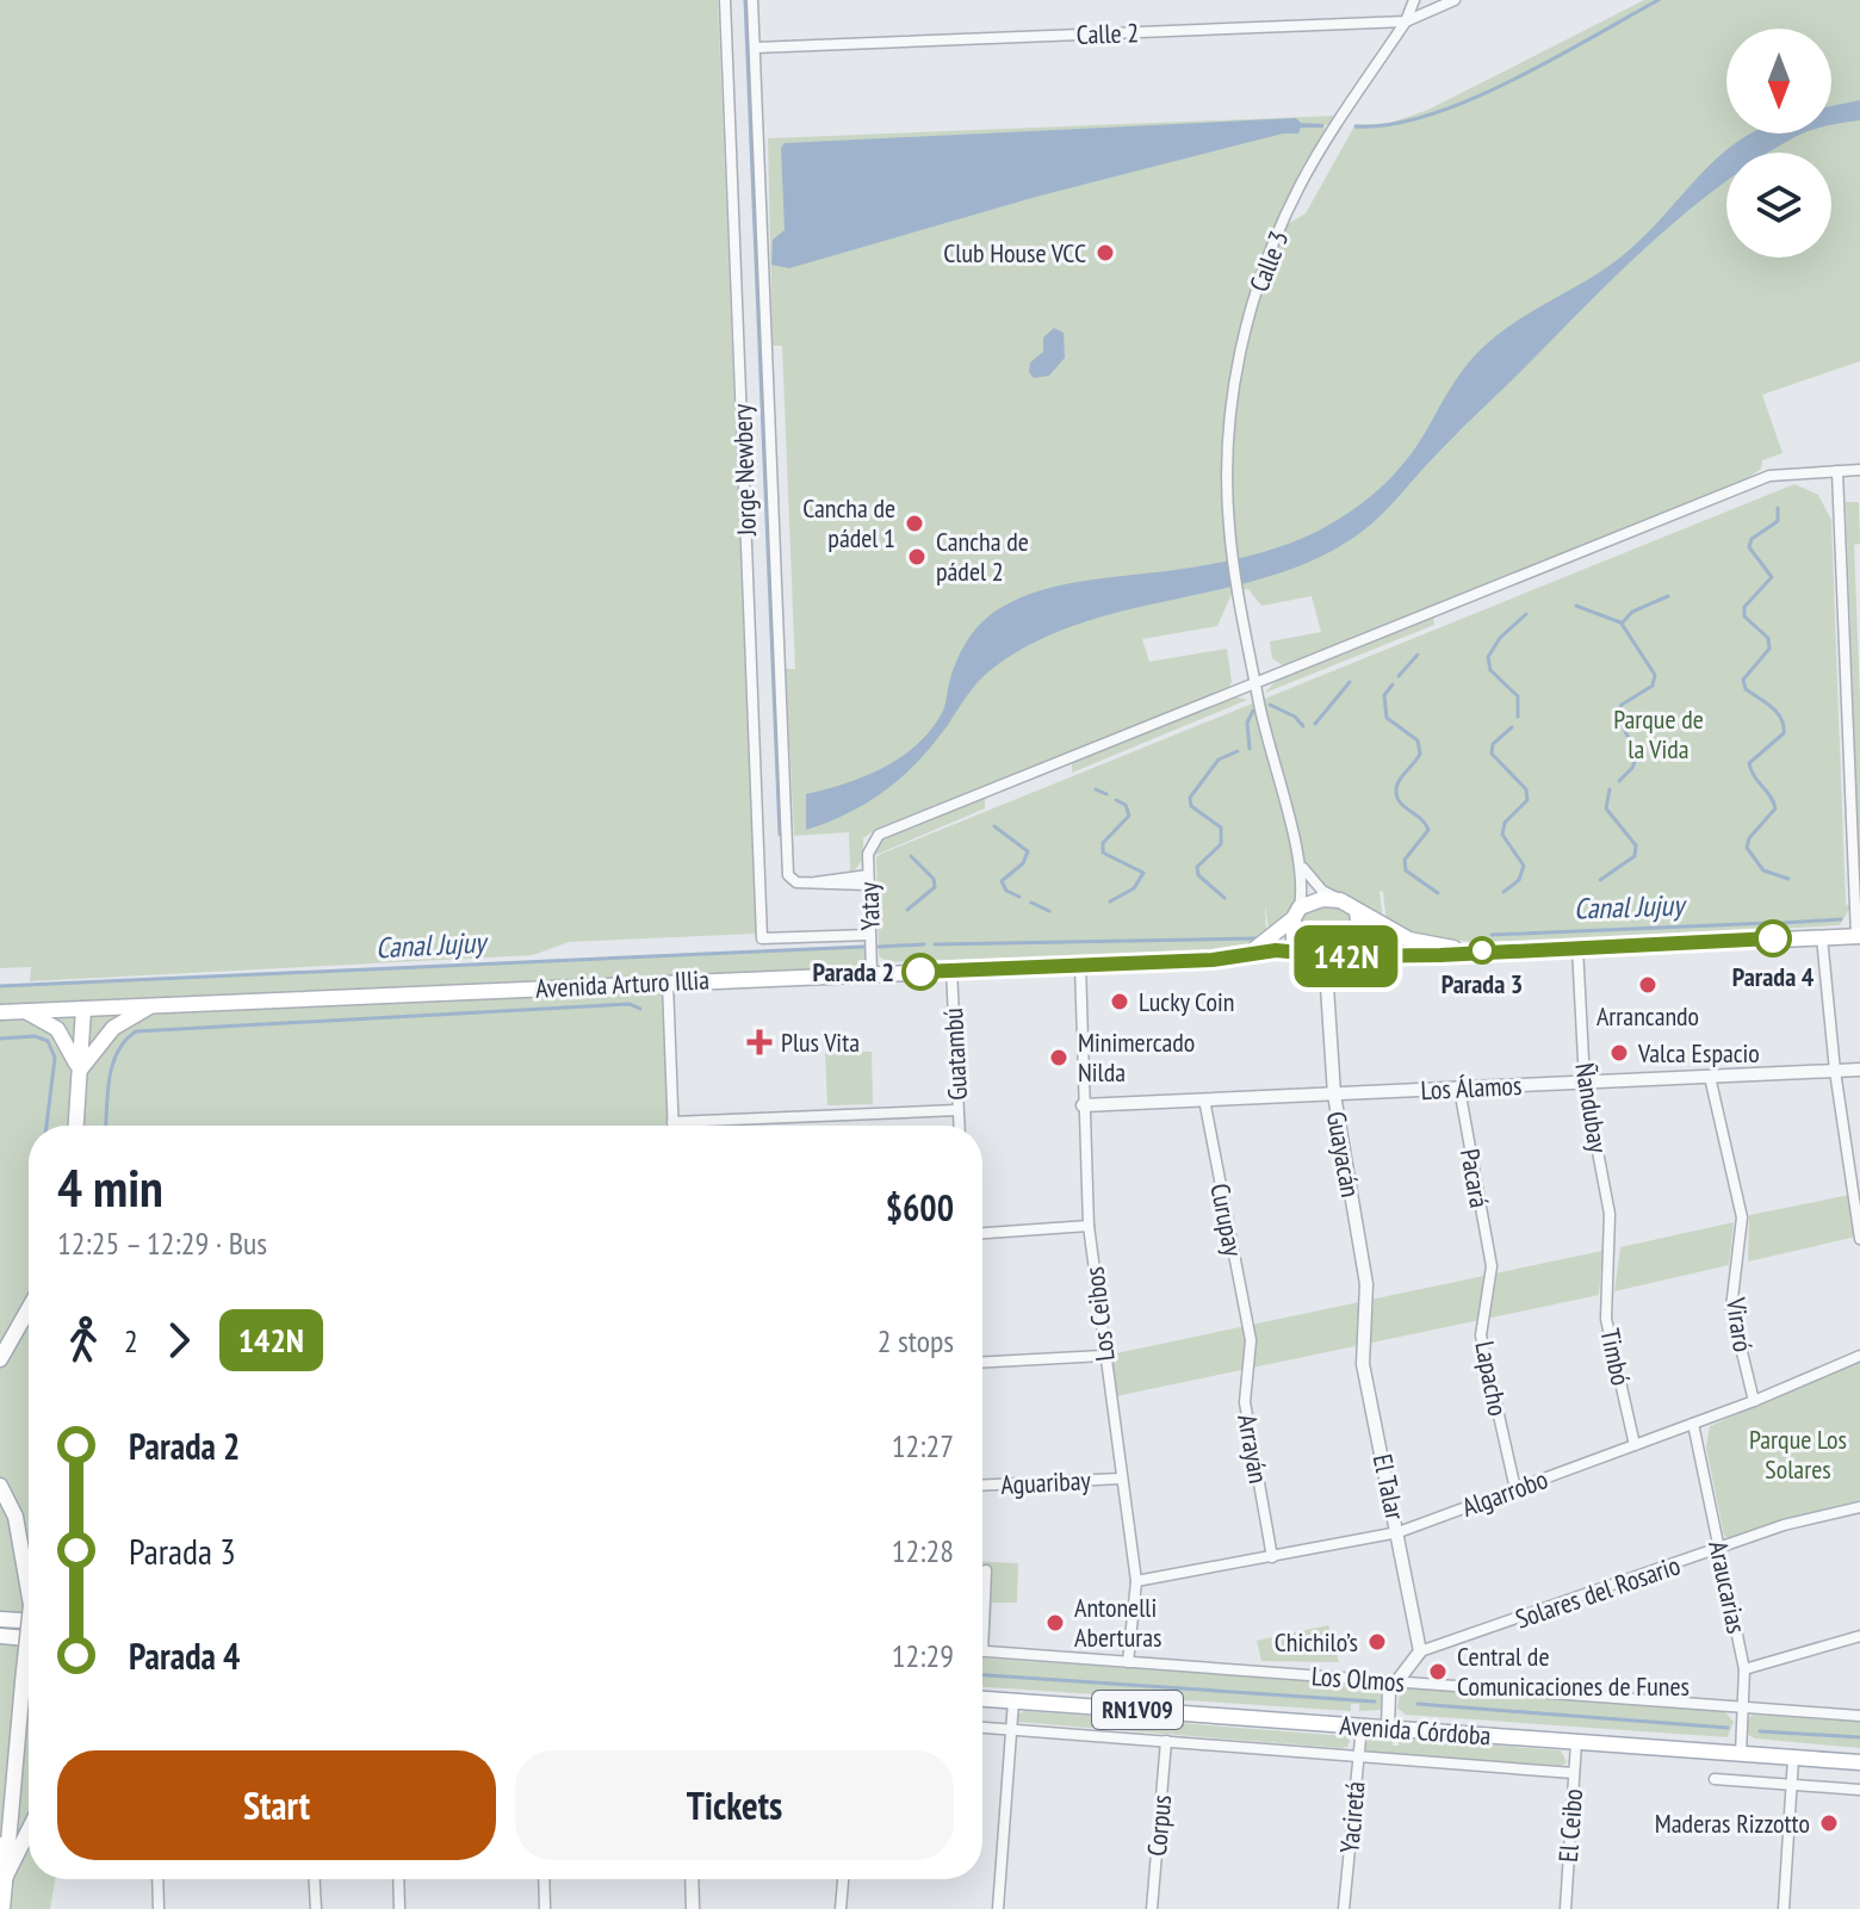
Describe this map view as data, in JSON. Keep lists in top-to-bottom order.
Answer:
{
  "streets": {
    "main road": ["Avenida Arturo Illia", "RN1V09", "Avenida Córdoba"],
    "street": [
      "Calle 2",
      "Calle 3",
      "Jorge Newbery",
      "Yatay",
      "Guatambú",
      "Los Álamos",
      "Ñandubay",
      "Guayacán",
      "Pacará",
      "Curupay",
      "Los Ceibos",
      "Viraró",
      "Timbó",
      "Lapacho",
      "Arrayán",
      "Aguaribay",
      "El Talar",
      "Algarrobo",
      "Araucarias",
      "Solares del Rosario",
      "Los Olmos",
      "Yaciretá",
      "Corpus",
      "El Ceibo"
    ]
  },
  "crossings": [
    ["Calle 2", "Calle 3"],
    ["Calle 3", "Yatay"],
    ["Jorge Newbery", "Yatay"],
    ["Yatay", "Avenida Arturo Illia"],
    ["Avenida Arturo Illia", "Guatambú"],
    ["Avenida Arturo Illia", "Guayacán"],
    ["Avenida Arturo Illia", "Los Ceibos"],
    ["Los Álamos", "Ñandubay"],
    ["Los Álamos", "Guayacán"],
    ["Los Álamos", "Pacará"],
    ["Los Álamos", "Curupay"],
    ["Los Álamos", "Los Ceibos"],
    ["Los Álamos", "Viraró"],
    ["Ñandubay", "Timbó"],
    ["Guayacán", "El Talar"],
    ["Pacará", "Lapacho"],
    ["Curupay", "Arrayán"],
    ["Los Ceibos", "Aguaribay"],
    ["Los Ceibos", "Algarrobo"],
    ["Los Ceibos", "Los Olmos"],
    ["Viraró", "Algarrobo"],
    ["Timbó", "Algarrobo"],
    ["Lapacho", "Algarrobo"],
    ["Arrayán", "Algarrobo"],
    ["El Talar", "Algarrobo"],
    ["El Talar", "Solares del Rosario"],
    ["Algarrobo", "Araucarias"],
    ["Araucarias", "Solares del Rosario"],
    ["Araucarias", "Los Olmos"],
    ["Araucarias", "Avenida Córdoba"],
    ["Avenida Córdoba", "Yaciretá"],
    ["Avenida Córdoba", "El Ceibo"]
  ],
  "water": ["Canal Jujuy"],
  "parks": ["Parque de la Vida", "Parque Los Solares"],
  "places": {
    "other": [
      "Club House VCC",
      "Cancha de pádel 1",
      "Cancha de pádel 2",
      "Parada 4",
      "Parada 3",
      "Parada 2",
      "Arrancando",
      "Lucky Coin",
      "Valca Espacio",
      "Minimercado Nilda",
      "Antonelli Aberturas",
      "Chichilo’s",
      "Central de Comunicaciones de Funes",
      "Maderas Rizzotto"
    ],
    "health": ["Plus Vita"]
  },
  "lines": ["bus line 142N"],
  "north": "bottom",
  "page": {
    "on_map": "142N",
    "heading": ["4 min", "12:25 – 12:29 · Bus", "$600"],
    "legs": ["2", "142N", "2 stops"],
    "list": [
      {
        "name": "Parada 2",
        "value": "12:27"
      },
      {
        "name": "Parada 3",
        "value": "12:28"
      },
      {
        "name": "Parada 4",
        "value": "12:29"
      }
    ],
    "buttons": ["Start", "Tickets"]
  }
}
